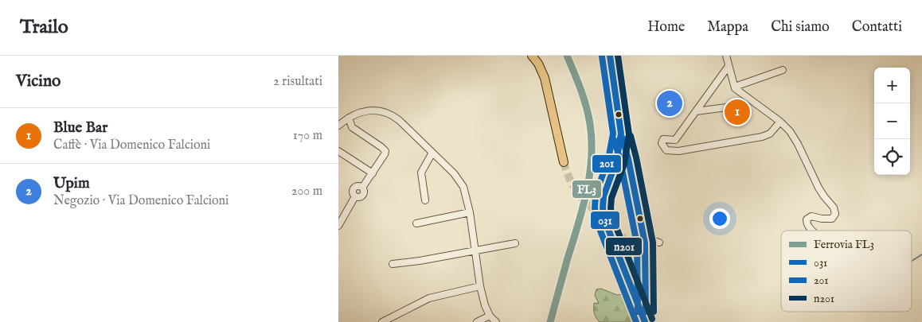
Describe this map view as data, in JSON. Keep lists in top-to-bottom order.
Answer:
{
  "lines": [
    "rail line FL3",
    "transit line 031",
    "transit line n201",
    "transit line 201"
  ],
  "legend": [
    "Ferrovia FL3",
    "031",
    "201",
    "n201"
  ],
  "page": {
    "header": "Trailo",
    "nav": [
      "Home",
      "Mappa",
      "Chi siamo",
      "Contatti"
    ],
    "heading": ["Vicino", "2 risultati"],
    "map_buttons": ["+", "−"],
    "pins": ["2", "1"],
    "list": [
      {
        "mark": "1",
        "name": "Blue Bar",
        "note": "Caffè · Via Domenico Falcioni",
        "value": "170 m"
      },
      {
        "mark": "2",
        "name": "Upim",
        "note": "Negozio · Via Domenico Falcioni",
        "value": "200 m"
      }
    ]
  }
}
